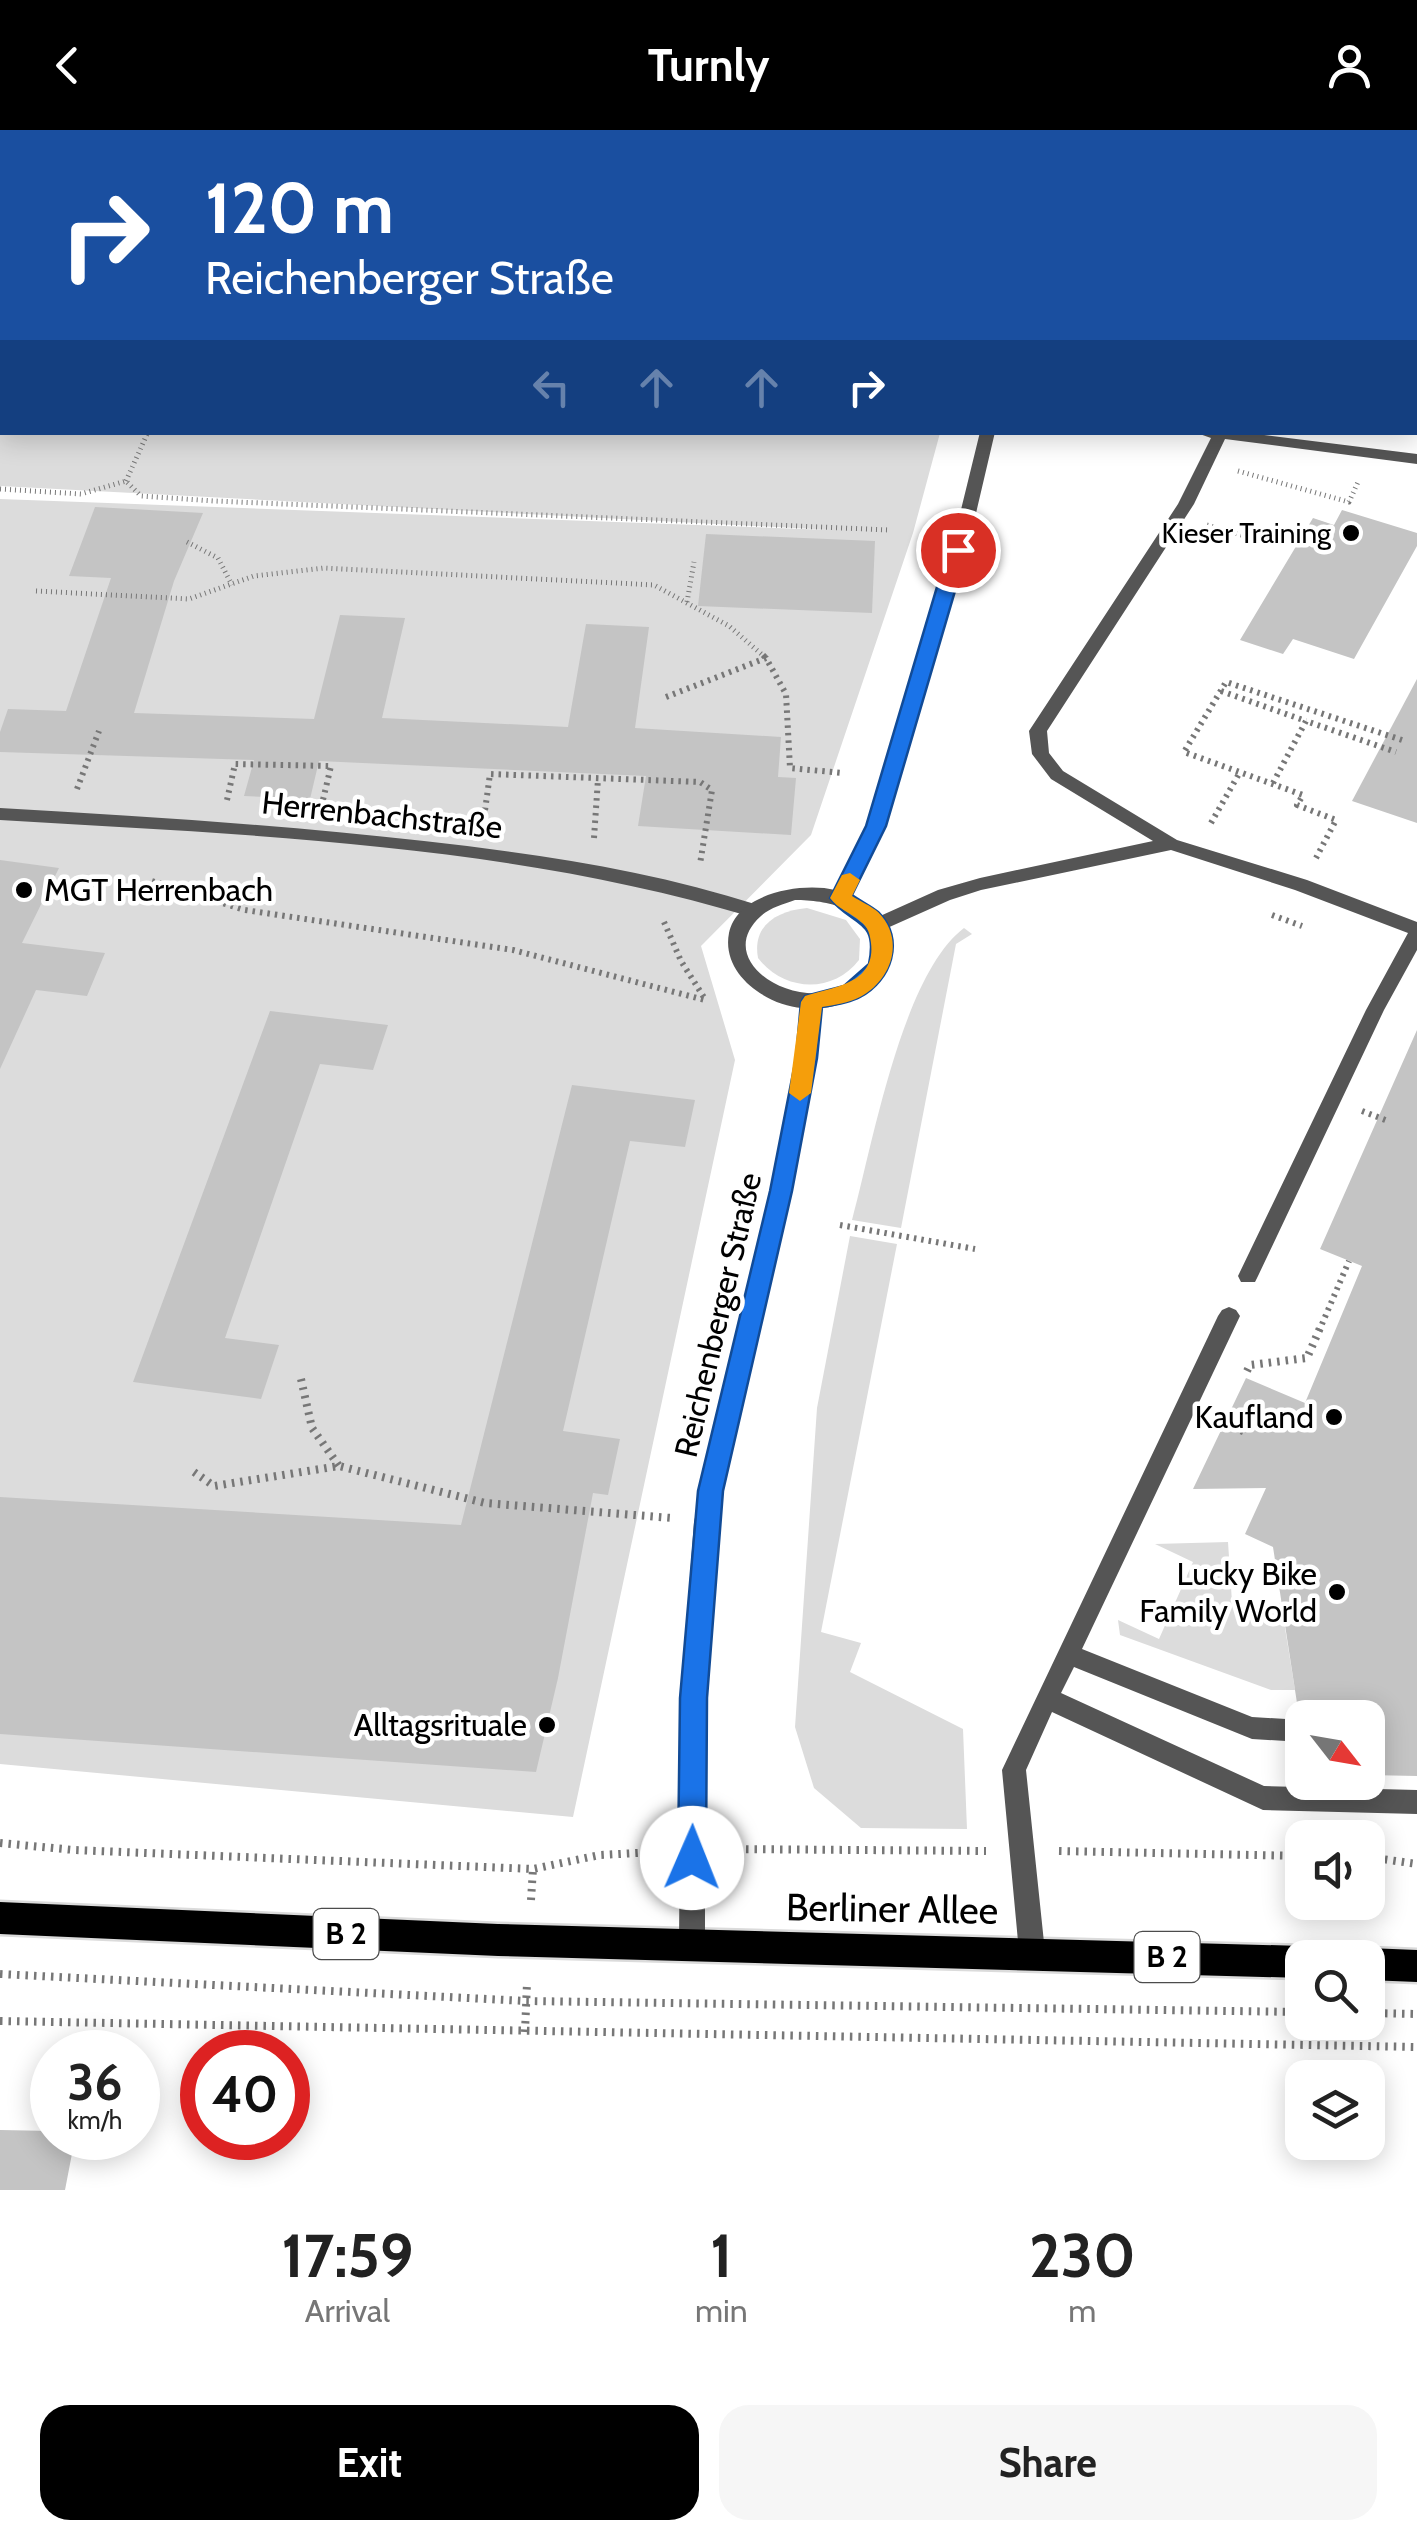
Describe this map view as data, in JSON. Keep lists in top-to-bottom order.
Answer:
{
  "streets": {
    "main road": ["Berliner Allee", "B 2"],
    "street": ["Herrenbachstraße", "Reichenberger Straße"]
  },
  "crossings": [
    ["Herrenbachstraße", "Reichenberger Straße"],
    ["Reichenberger Straße", "Berliner Allee"]
  ],
  "places": [
    "Kieser Training",
    "MGT Herrenbach",
    "Kaufland",
    "Lucky Bike Family World",
    "Alltagsrituale"
  ],
  "north": "bottom right",
  "page": {
    "header": "Turnly",
    "turn": ["120 m", "Reichenberger Straße"],
    "speed": "36 km/h",
    "limit": "40",
    "eta": [
      "17:59",
      "Arrival",
      "1",
      "min",
      "230",
      "m"
    ],
    "buttons": ["Exit", "Share"]
  }
}
